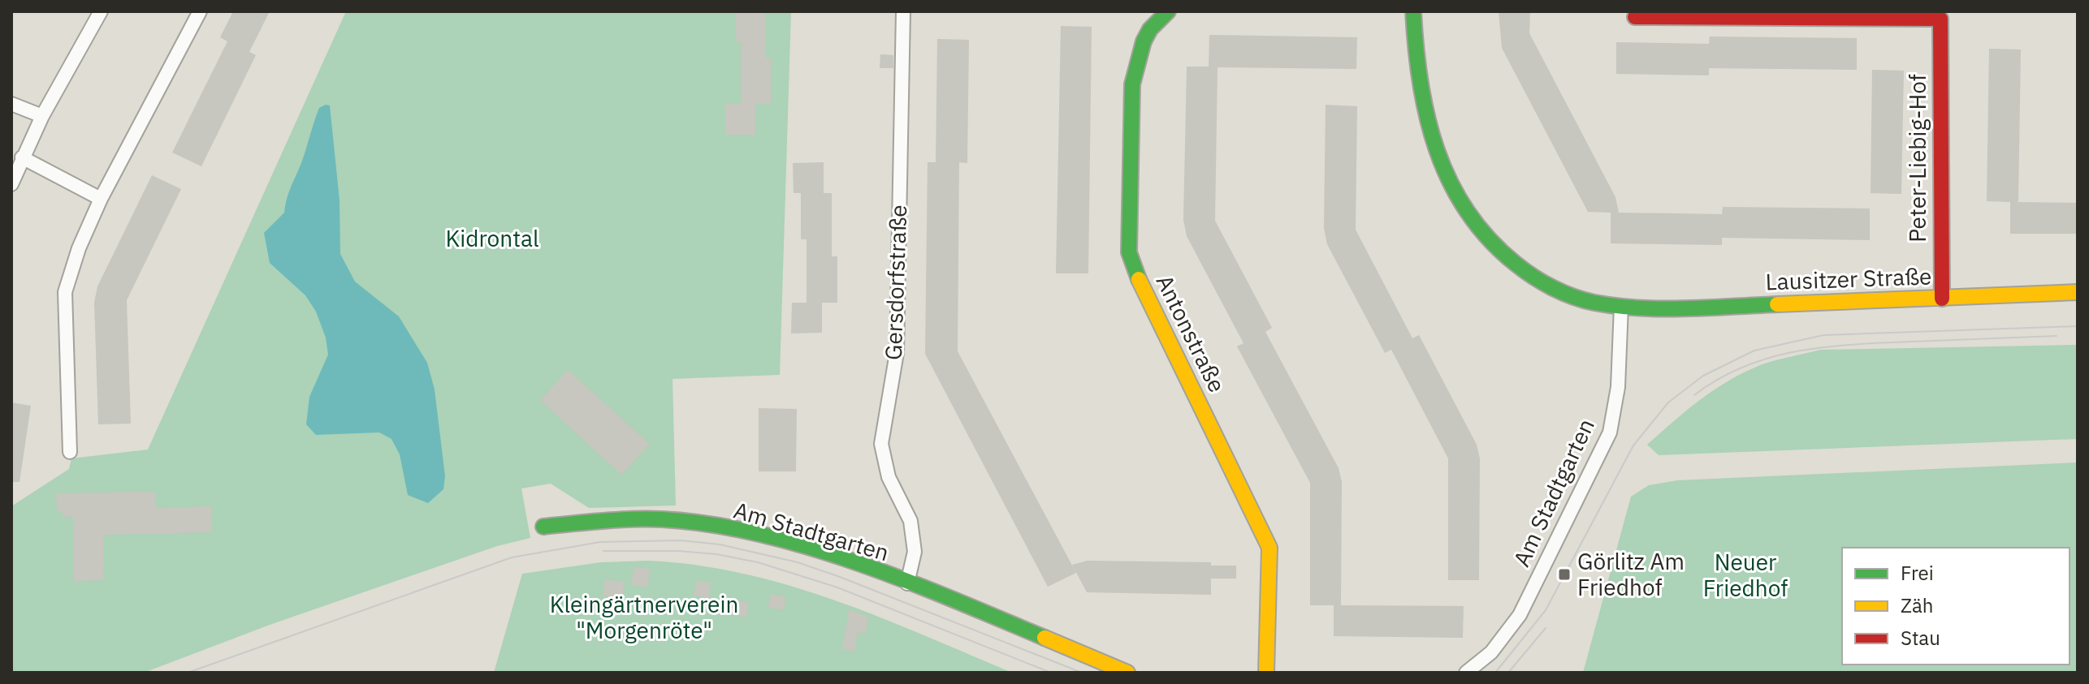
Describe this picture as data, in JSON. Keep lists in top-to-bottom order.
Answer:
{
  "streets": {
    "street": [
      "Peter-Liebig-Hof",
      "Lausitzer Straße",
      "Gersdorfstraße",
      "Antonstraße",
      "Am Stadtgarten"
    ]
  },
  "crossings": [
    ["Peter-Liebig-Hof", "Lausitzer Straße"],
    ["Lausitzer Straße", "Am Stadtgarten"],
    ["Gersdorfstraße", "Am Stadtgarten"]
  ],
  "parks": ["Kidrontal", "Neuer Friedhof", "Kleingärtnerverein \"Morgenröte\""],
  "places": {
    "transit": ["Görlitz Am Friedhof"]
  },
  "legend": ["Frei", "Zäh", "Stau"]
}
